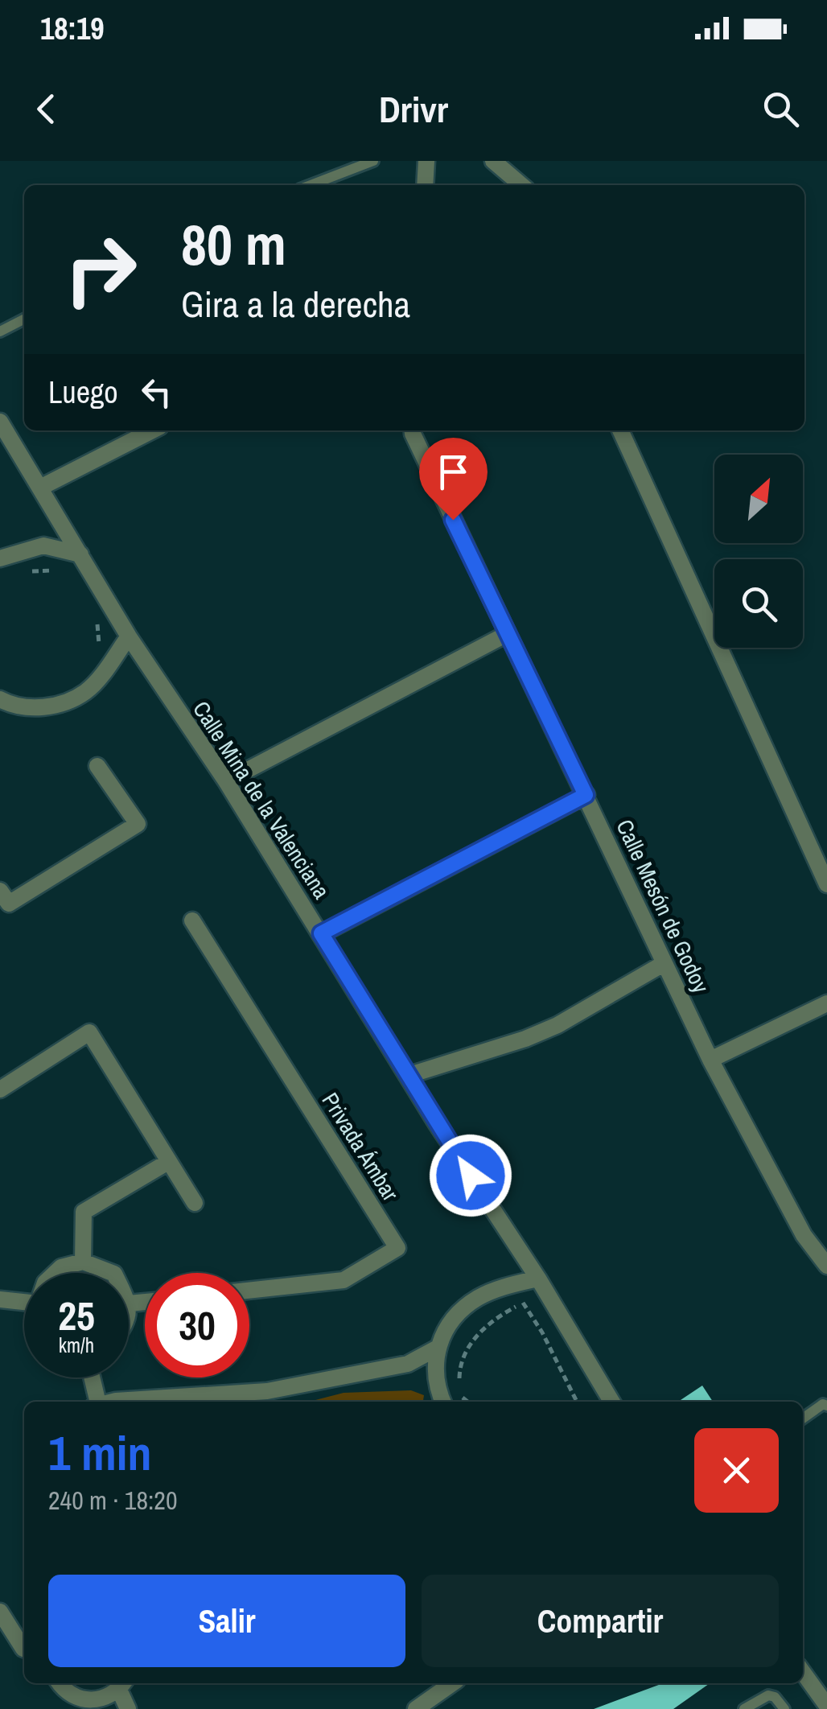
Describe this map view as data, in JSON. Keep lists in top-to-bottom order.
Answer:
{
  "streets": {
    "street": ["Calle Mina de la Valenciana", "Calle Mesón de Godoy", "Privada Ámbar"]
  },
  "north": "top right",
  "page": {
    "status": "18:19",
    "header": "Drivr",
    "turn": ["80 m", "Gira a la derecha"],
    "then": "Luego",
    "speed": "25 km/h",
    "limit": "30",
    "heading": ["1 min", "240 m · 18:20"],
    "buttons": ["Salir", "Compartir"]
  }
}
